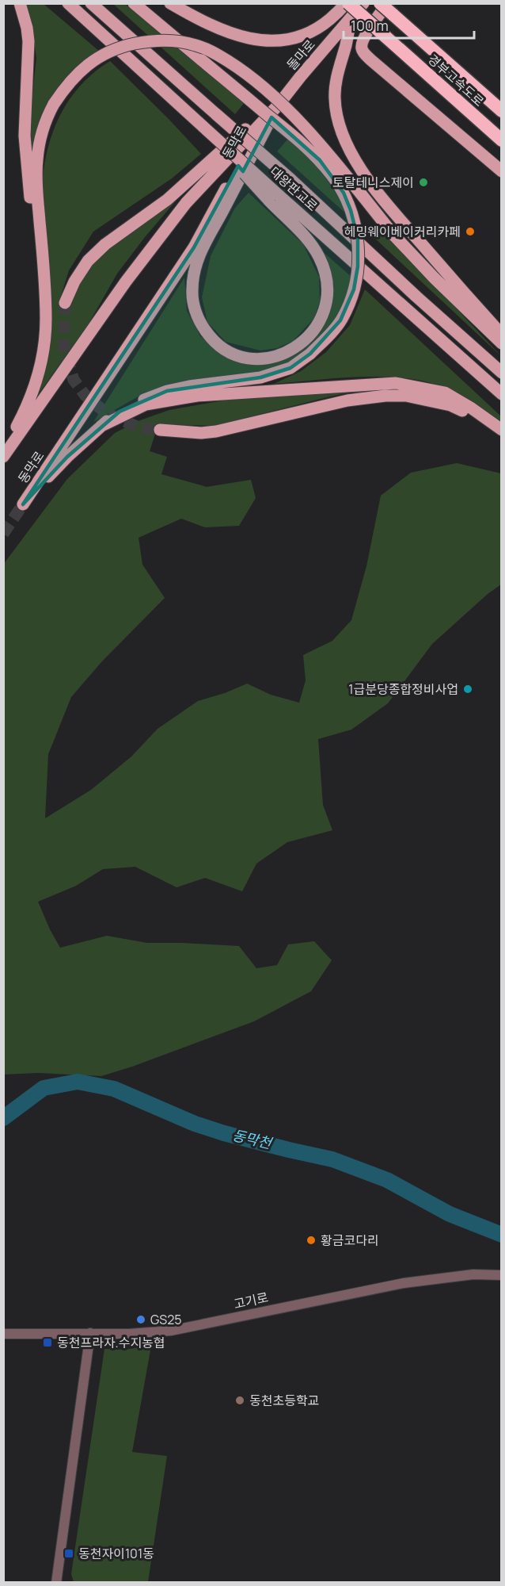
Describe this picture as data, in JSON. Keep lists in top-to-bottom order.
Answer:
{
  "streets": {
    "highway": ["경부고속도로"],
    "main road": ["돌마로", "동막로", "대왕판교로"],
    "street": ["고기로"]
  },
  "crossings": [
    ["돌마로", "동막로"]
  ],
  "water": ["동막천"],
  "places": {
    "other": [
      "토탈테니스제이",
      "헤밍웨이베이커리카페",
      "1급분당종합정비사업",
      "황금코다리",
      "GS25",
      "동천초등학교"
    ],
    "transit": ["동천프라자.수지농협", "동천자이101동"]
  },
  "scale_bar": "100 m"
}
